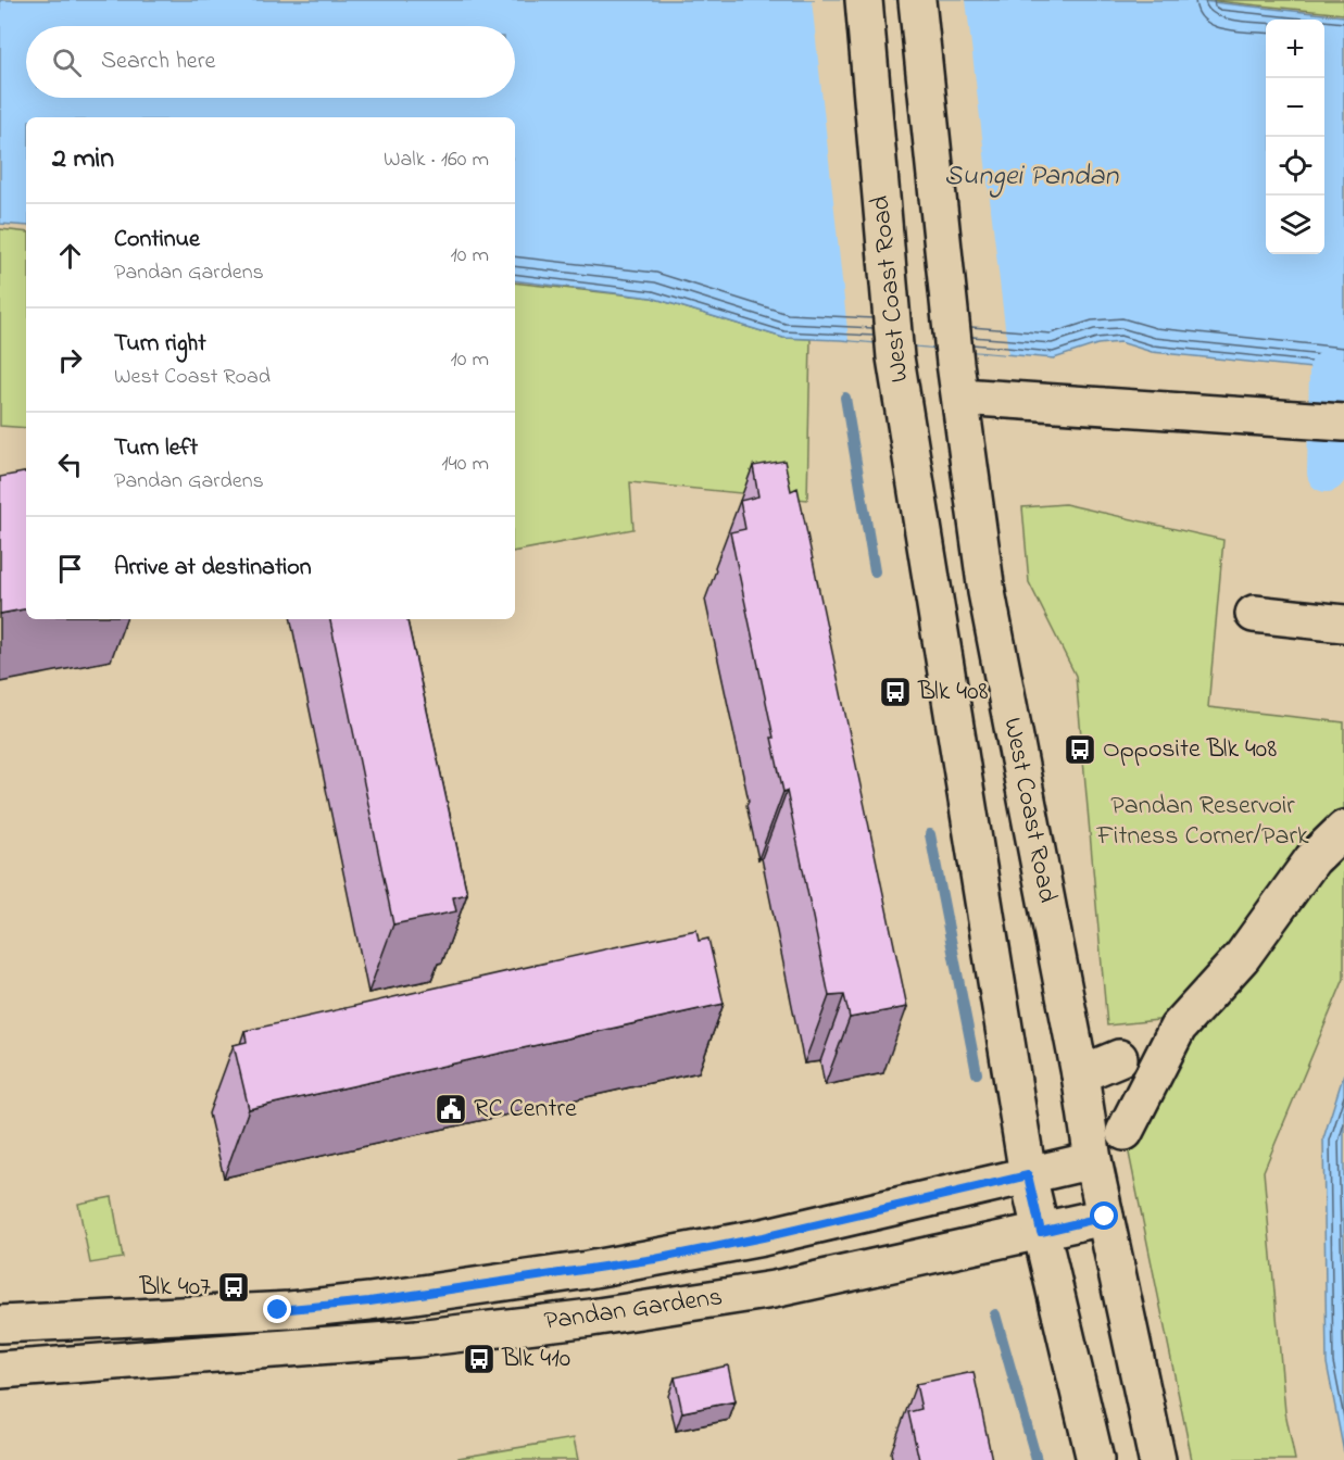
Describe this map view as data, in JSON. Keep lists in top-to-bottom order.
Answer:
{
  "streets": {
    "main road": ["West Coast Road", "Pandan Gardens"]
  },
  "crossings": [
    ["West Coast Road", "Pandan Gardens"]
  ],
  "water": ["Sungei Pandan"],
  "parks": ["Pandan Reservoir Fitness Corner/Park"],
  "places": {
    "bus stop": [
      "Blk 408",
      "Opposite Blk 408",
      "Blk 407",
      "Blk 410"
    ],
    "public building": ["RC Centre"]
  },
  "page": {
    "map_buttons": ["+", "−"],
    "search": "Search here",
    "heading": ["2 min", "Walk · 160 m"],
    "list": [
      ["Continue", "Pandan Gardens", "10 m"],
      ["Turn right", "West Coast Road", "10 m"],
      ["Turn left", "Pandan Gardens", "140 m"],
      "Arrive at destination"
    ]
  }
}
